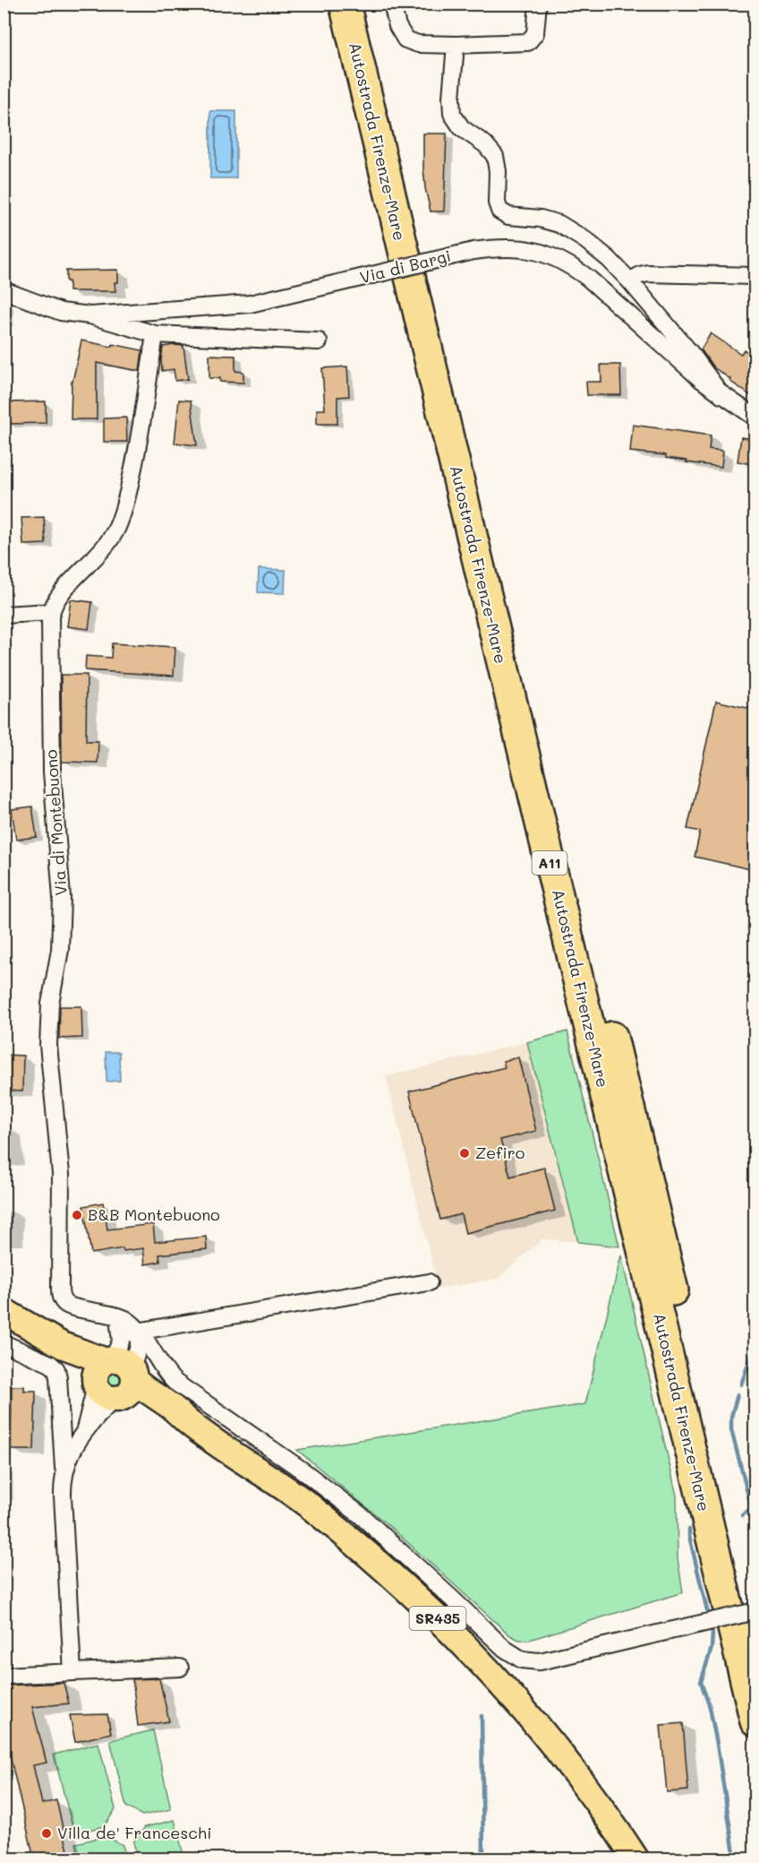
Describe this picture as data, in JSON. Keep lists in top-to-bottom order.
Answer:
{
  "streets": {
    "highway": ["Autostrada Firenze-Mare", "A11"],
    "main road": ["SR435"],
    "street": ["Via di Bargi", "Via di Montebuono"]
  },
  "places": ["Zefiro", "B&B Montebuono", "Villa de' Franceschi"]
}
